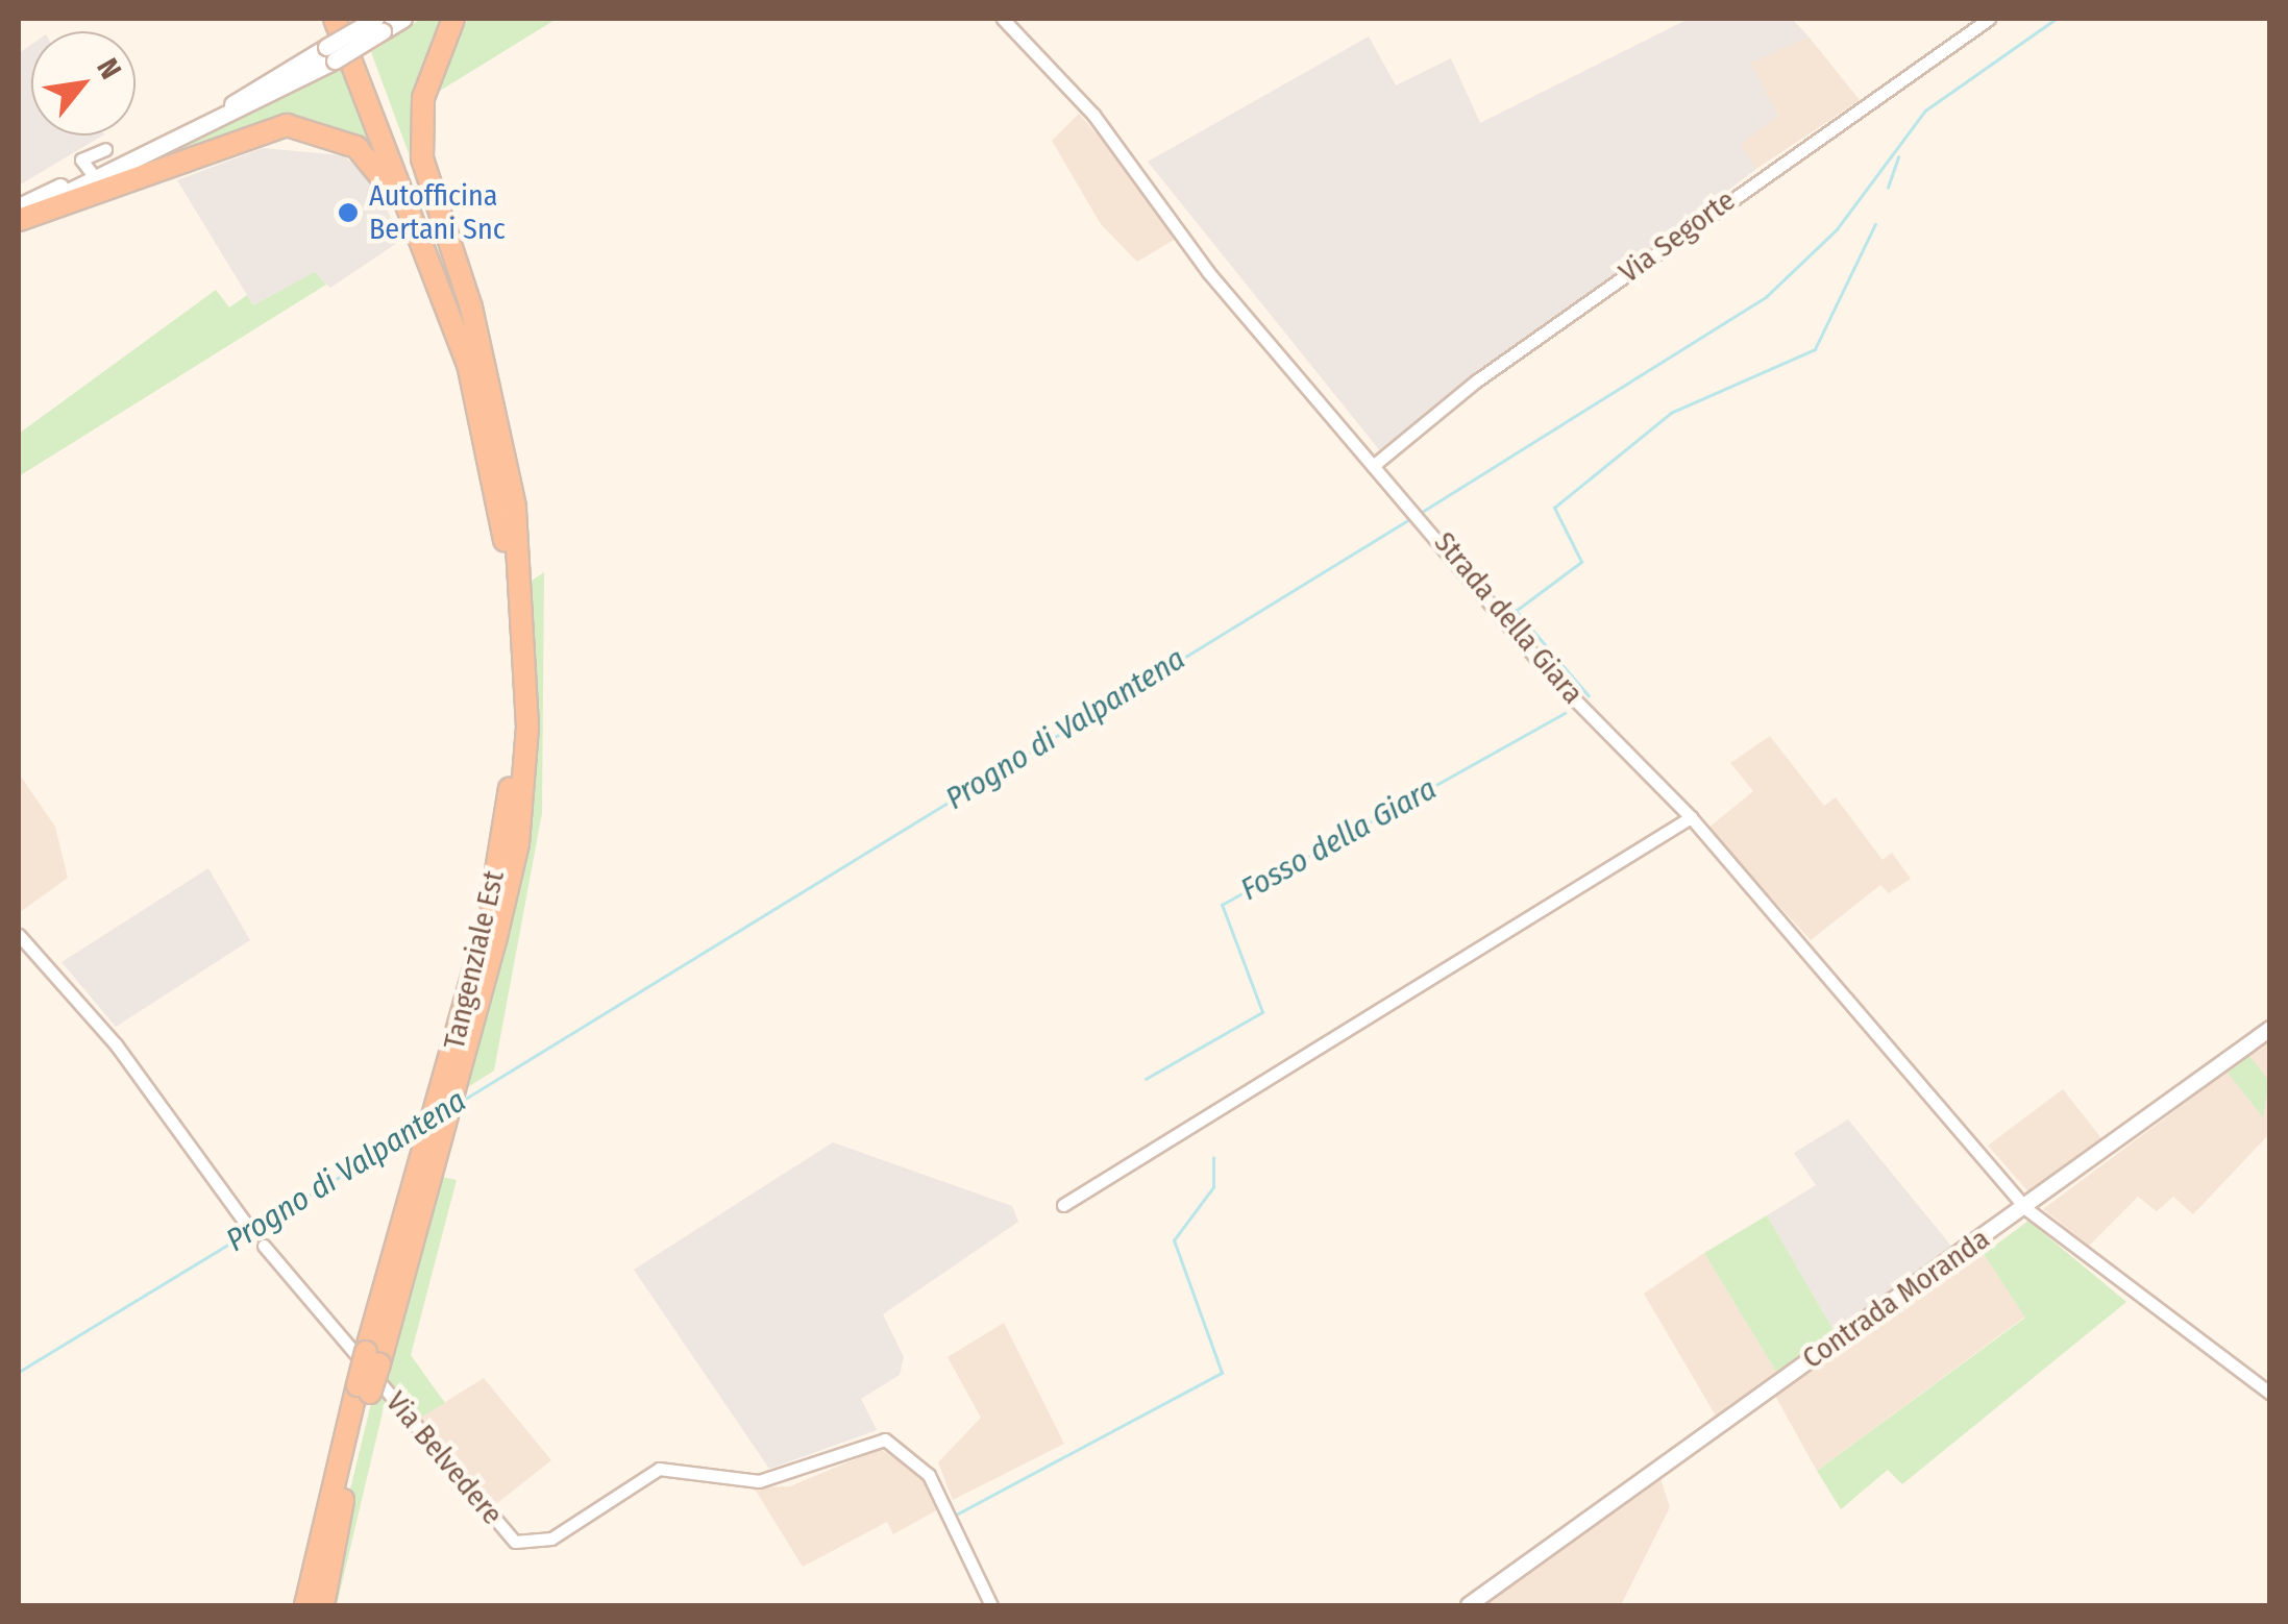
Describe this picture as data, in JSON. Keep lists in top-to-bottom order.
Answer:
{
  "streets": {
    "highway": ["Tangenziale Est"],
    "street": [
      "Via Segorte",
      "Strada della Giara",
      "Contrada Moranda",
      "Via Belvedere"
    ]
  },
  "crossings": [
    ["Via Segorte", "Strada della Giara"],
    ["Strada della Giara", "Contrada Moranda"]
  ],
  "water": ["Progno di Valpantena", "Fosso della Giara"],
  "places": ["Autofficina Bertani Snc"],
  "north": "top right"
}
